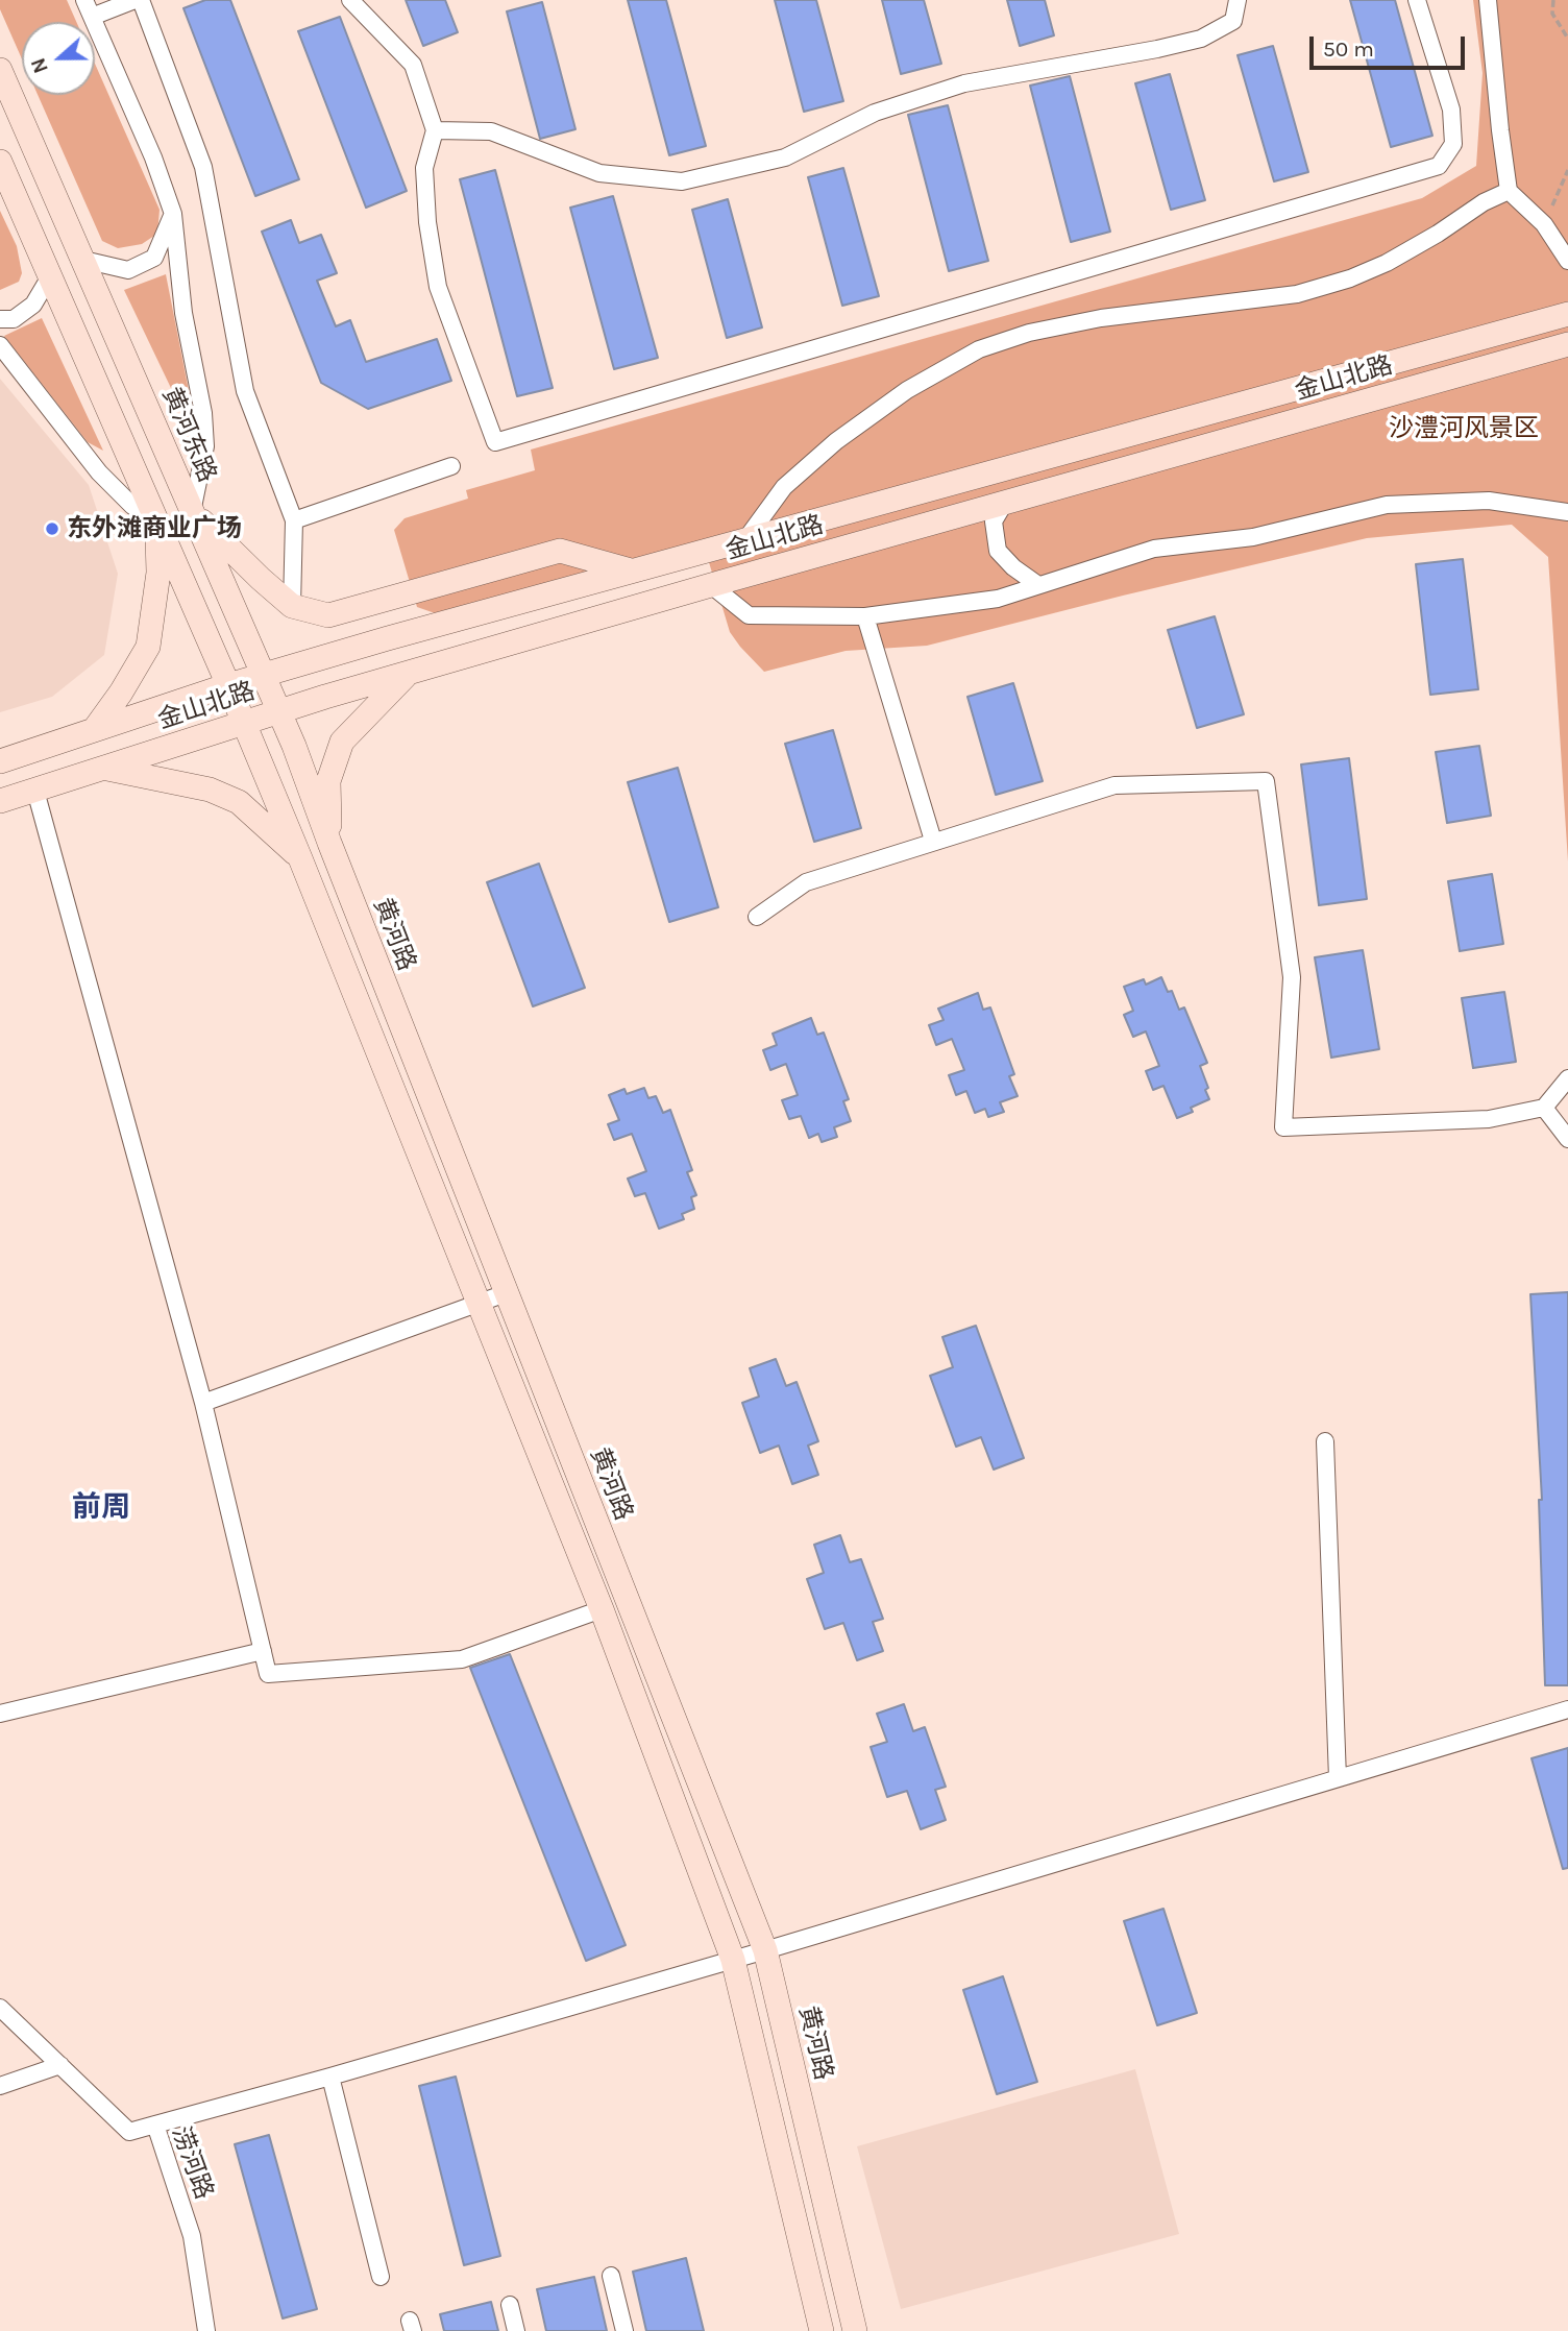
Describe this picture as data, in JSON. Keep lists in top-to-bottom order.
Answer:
{
  "streets": {
    "main road": ["金山北路", "黄河东路", "黄河路"],
    "street": ["涝河路"]
  },
  "crossings": [
    ["金山北路", "黄河东路"],
    ["金山北路", "黄河路"],
    ["黄河东路", "黄河路"]
  ],
  "districts": ["前周"],
  "parks": ["沙澧河风景区"],
  "places": ["东外滩商业广场"],
  "scale_bar": "50 m",
  "north": "left"
}
